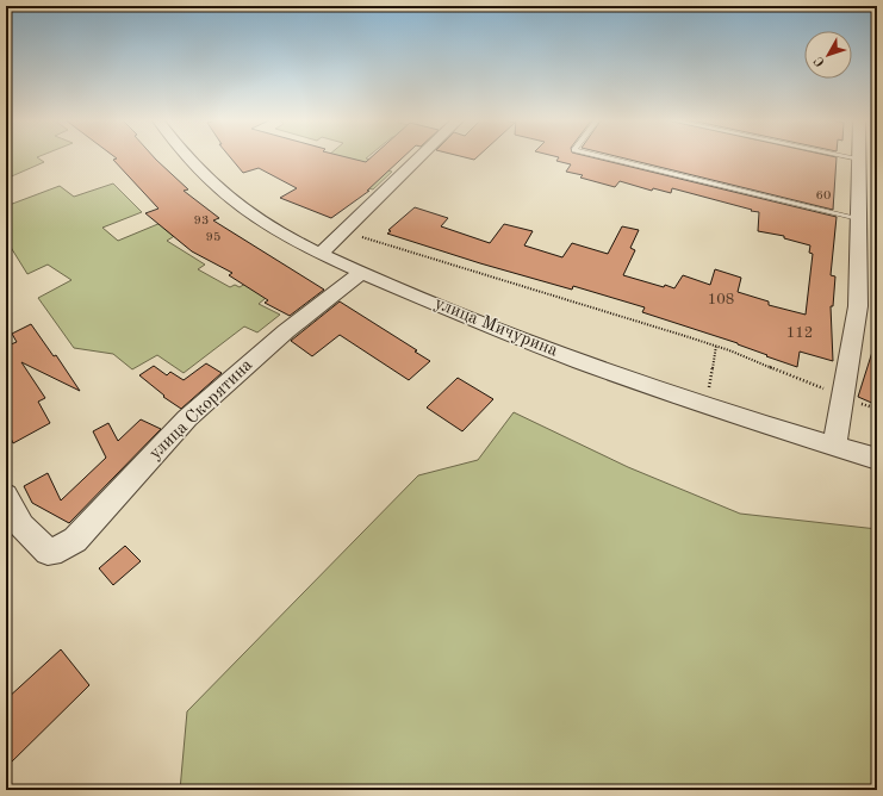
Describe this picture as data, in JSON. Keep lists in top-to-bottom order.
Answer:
{
  "streets": {
    "street": ["улица Мичурина", "улица Скорятина"]
  },
  "crossings": [
    ["улица Мичурина", "улица Скорятина"]
  ],
  "house_numbers": [
    "60",
    "93",
    "95",
    "108",
    "112"
  ],
  "north": "bottom left"
}
